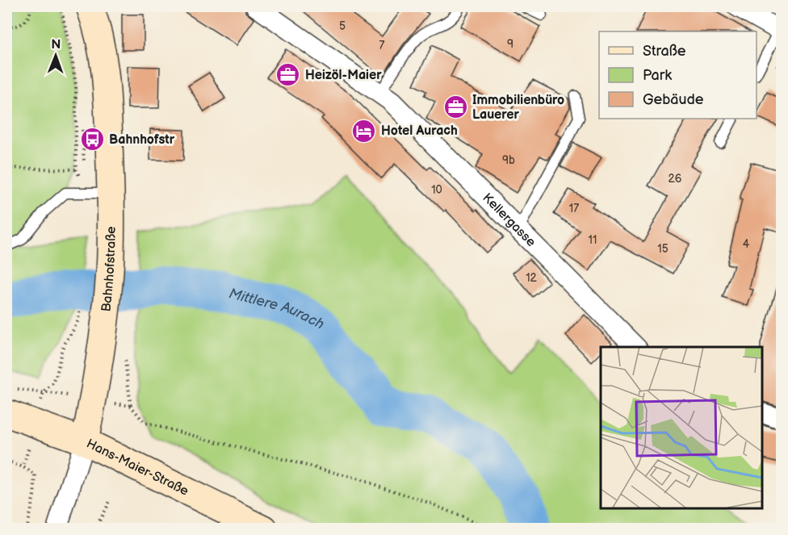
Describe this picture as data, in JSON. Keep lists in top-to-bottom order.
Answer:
{
  "streets": {
    "street": ["Kellergasse", "Bahnhofstraße", "Hans-Maier-Straße"]
  },
  "crossings": [
    ["Bahnhofstraße", "Hans-Maier-Straße"]
  ],
  "water": ["Mittlere Aurach"],
  "places": {
    "office": ["Heizöl-Maier", "Immobilienbüro Lauerer"],
    "hotel": ["Hotel Aurach"],
    "bus stop": ["Bahnhofstr"]
  },
  "house_numbers": [
    "5",
    "9",
    "7",
    "9b",
    "26",
    "10",
    "17",
    "11",
    "4",
    "15",
    "12"
  ],
  "legend": ["Straße", "Park", "Gebäude"],
  "north": "top"
}
